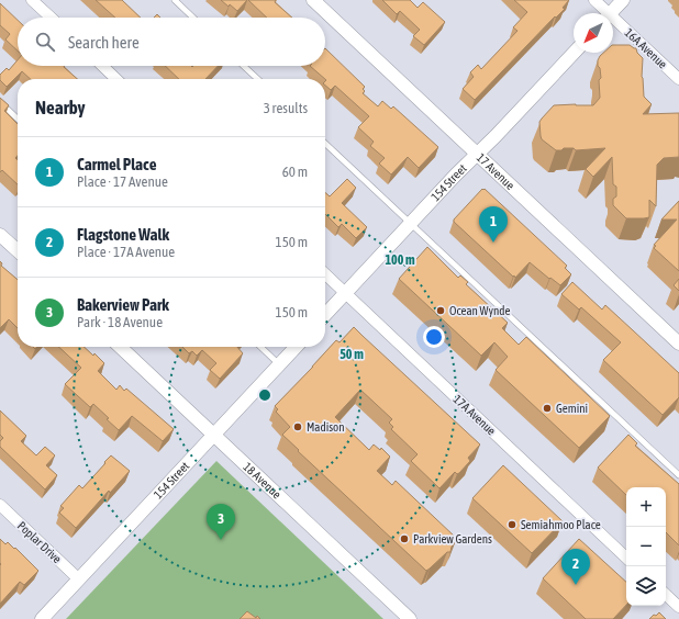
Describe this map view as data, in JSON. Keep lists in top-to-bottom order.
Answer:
{
  "streets": {
    "street": [
      "16A Avenue",
      "17 Avenue",
      "154 Street",
      "17A Avenue",
      "18 Avenue",
      "Poplar Drive"
    ]
  },
  "crossings": [
    ["17 Avenue", "154 Street"],
    ["154 Street", "17A Avenue"],
    ["154 Street", "18 Avenue"],
    ["154 Street", "Poplar Drive"]
  ],
  "places": [
    "Ocean Wynde",
    "Gemini",
    "Madison",
    "Semiahmoo Place",
    "Parkview Gardens"
  ],
  "north": "bottom left",
  "page": {
    "search": "Search here",
    "heading": ["Nearby", "3 results"],
    "list": [
      {
        "mark": "1",
        "name": "Carmel Place",
        "note": "Place · 17 Avenue",
        "value": "60 m"
      },
      {
        "mark": "2",
        "name": "Flagstone Walk",
        "note": "Place · 17A Avenue",
        "value": "150 m"
      },
      {
        "mark": "3",
        "name": "Bakerview Park",
        "note": "Park · 18 Avenue",
        "value": "150 m"
      }
    ],
    "pins": ["1", "3", "2"],
    "map_buttons": ["+", "−"]
  },
  "rings": ["100 m", "50 m"]
}
